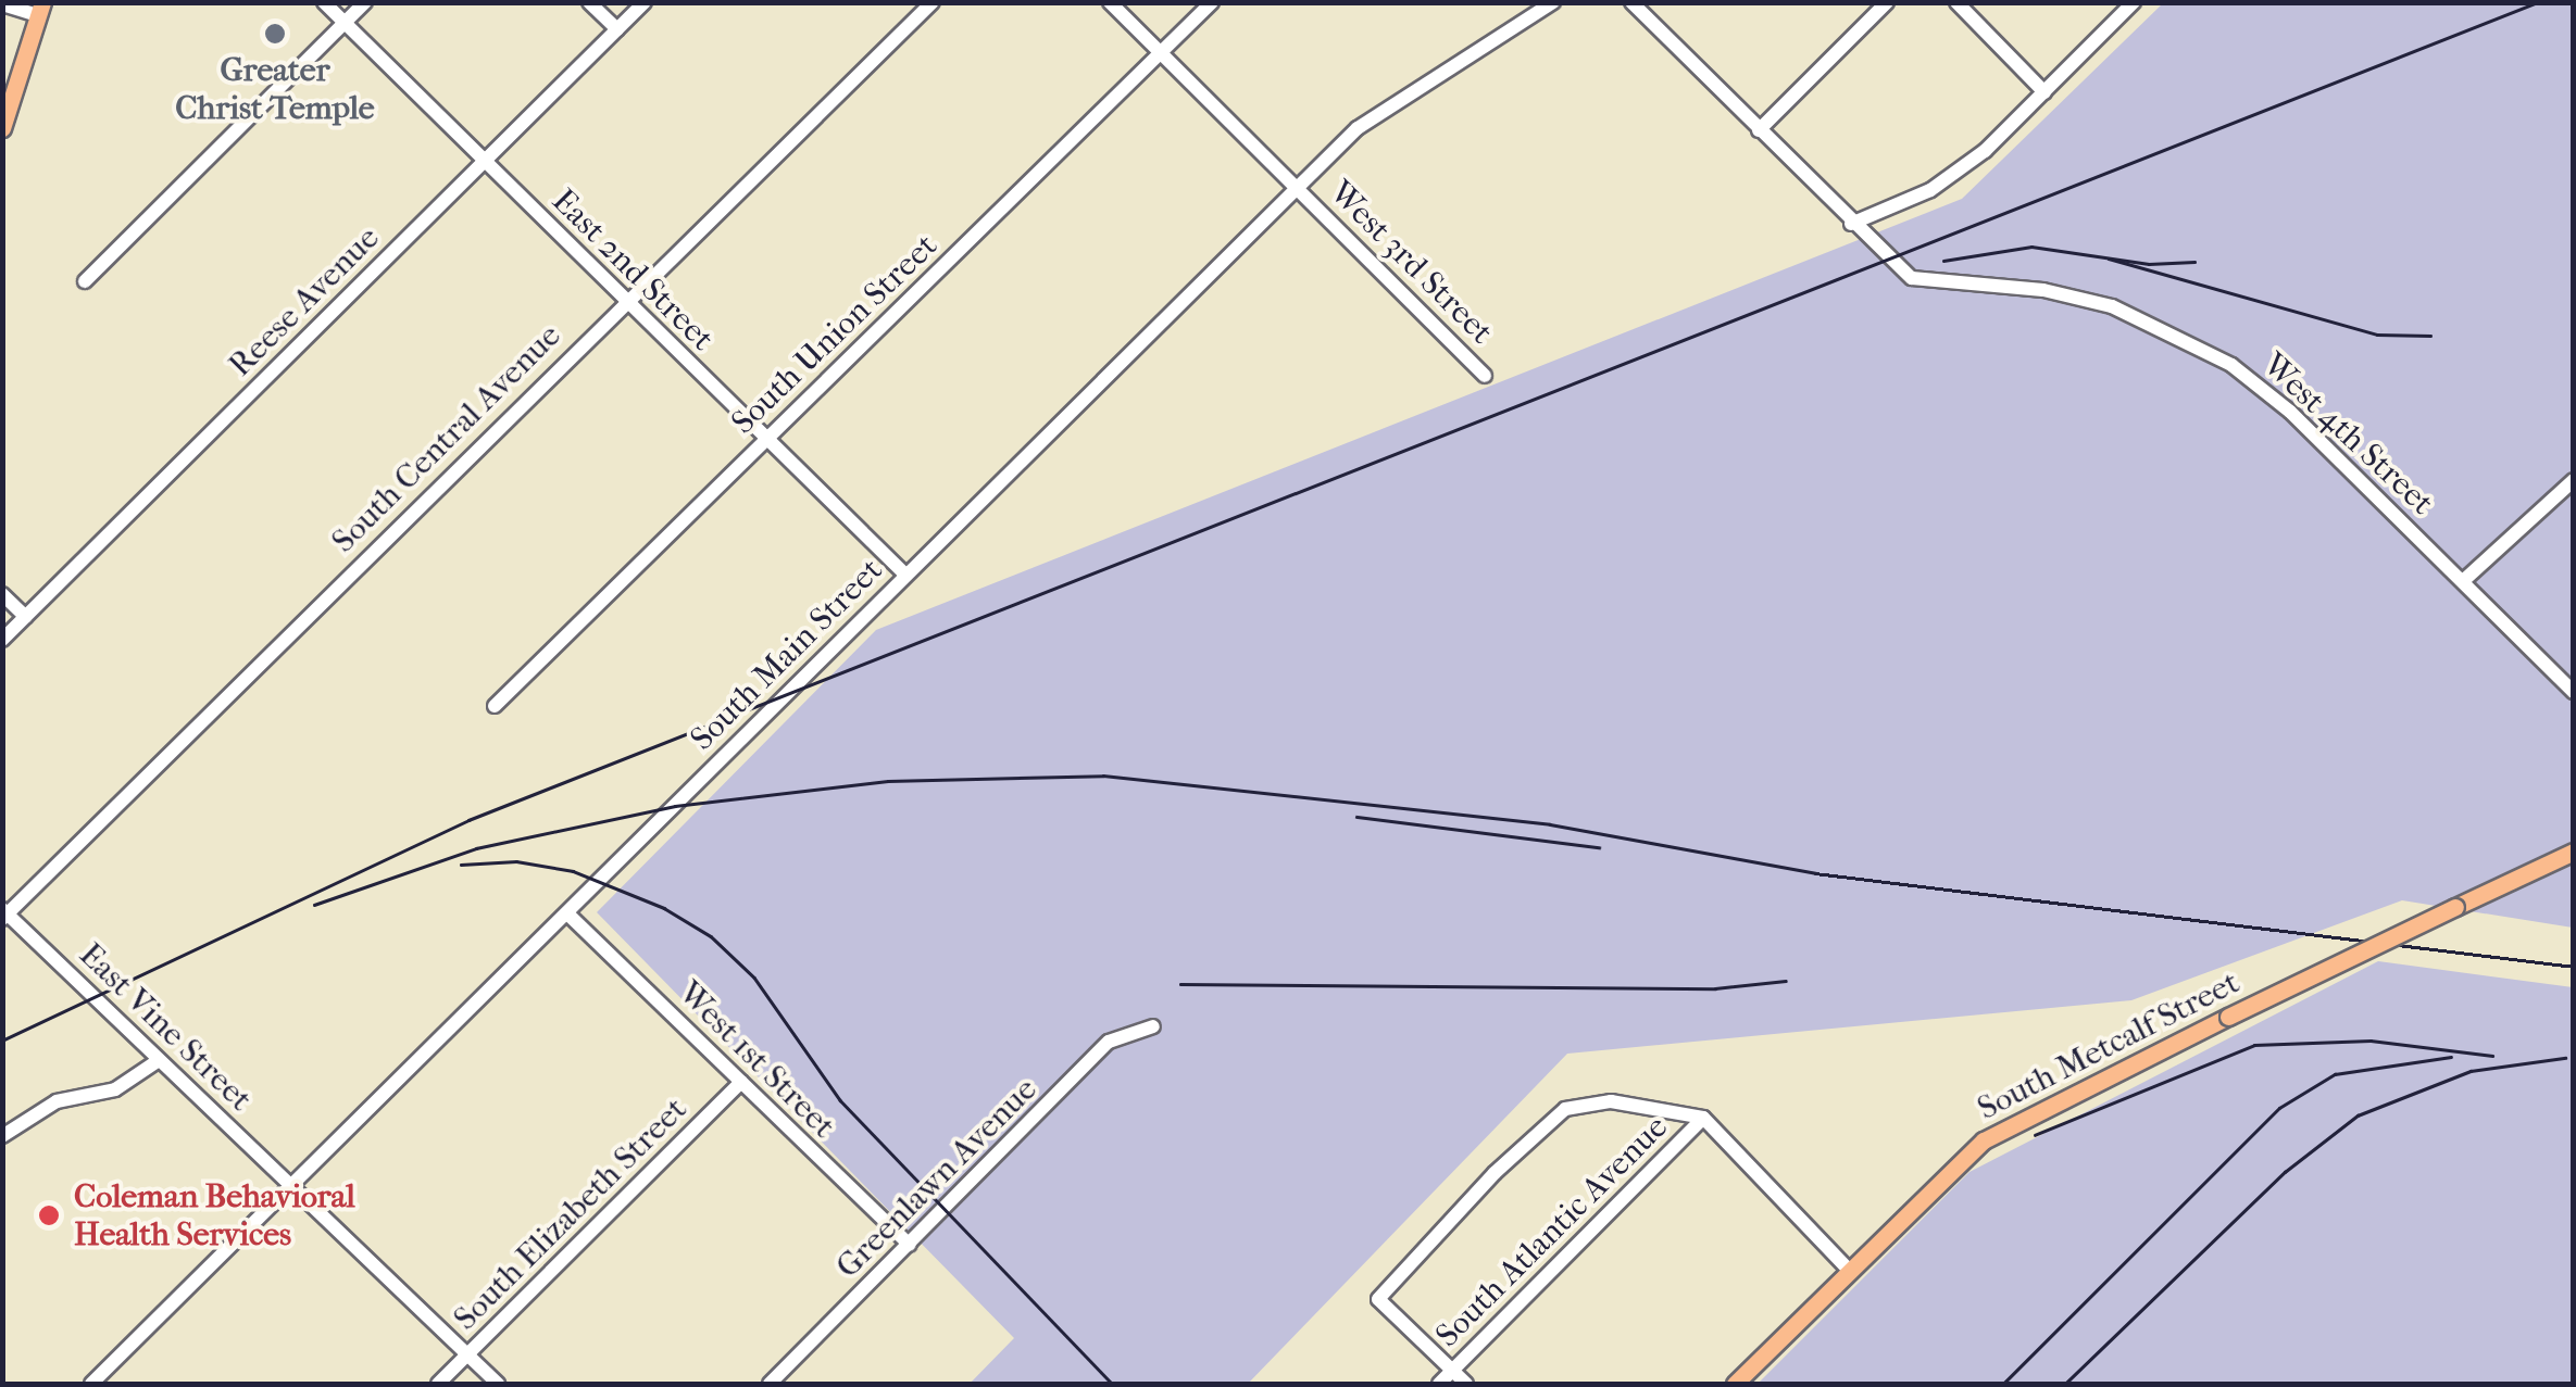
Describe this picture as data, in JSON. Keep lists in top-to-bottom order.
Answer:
{
  "streets": {
    "main road": ["South Metcalf Street"],
    "street": [
      "West 3rd Street",
      "East 2nd Street",
      "Reese Avenue",
      "South Union Street",
      "West 4th Street",
      "South Central Avenue",
      "South Main Street",
      "East Vine Street",
      "West 1st Street",
      "Greenlawn Avenue",
      "South Elizabeth Street",
      "South Atlantic Avenue"
    ]
  },
  "crossings": [
    ["West 3rd Street", "South Union Street"],
    ["West 3rd Street", "South Main Street"],
    ["East 2nd Street", "Reese Avenue"],
    ["East 2nd Street", "South Union Street"],
    ["East 2nd Street", "South Central Avenue"],
    ["East 2nd Street", "South Main Street"],
    ["South Central Avenue", "East Vine Street"],
    ["South Main Street", "East Vine Street"],
    ["South Main Street", "West 1st Street"],
    ["East Vine Street", "South Elizabeth Street"],
    ["West 1st Street", "Greenlawn Avenue"],
    ["West 1st Street", "South Elizabeth Street"]
  ],
  "places": ["Greater Christ Temple", "Coleman Behavioral Health Services"]
}
